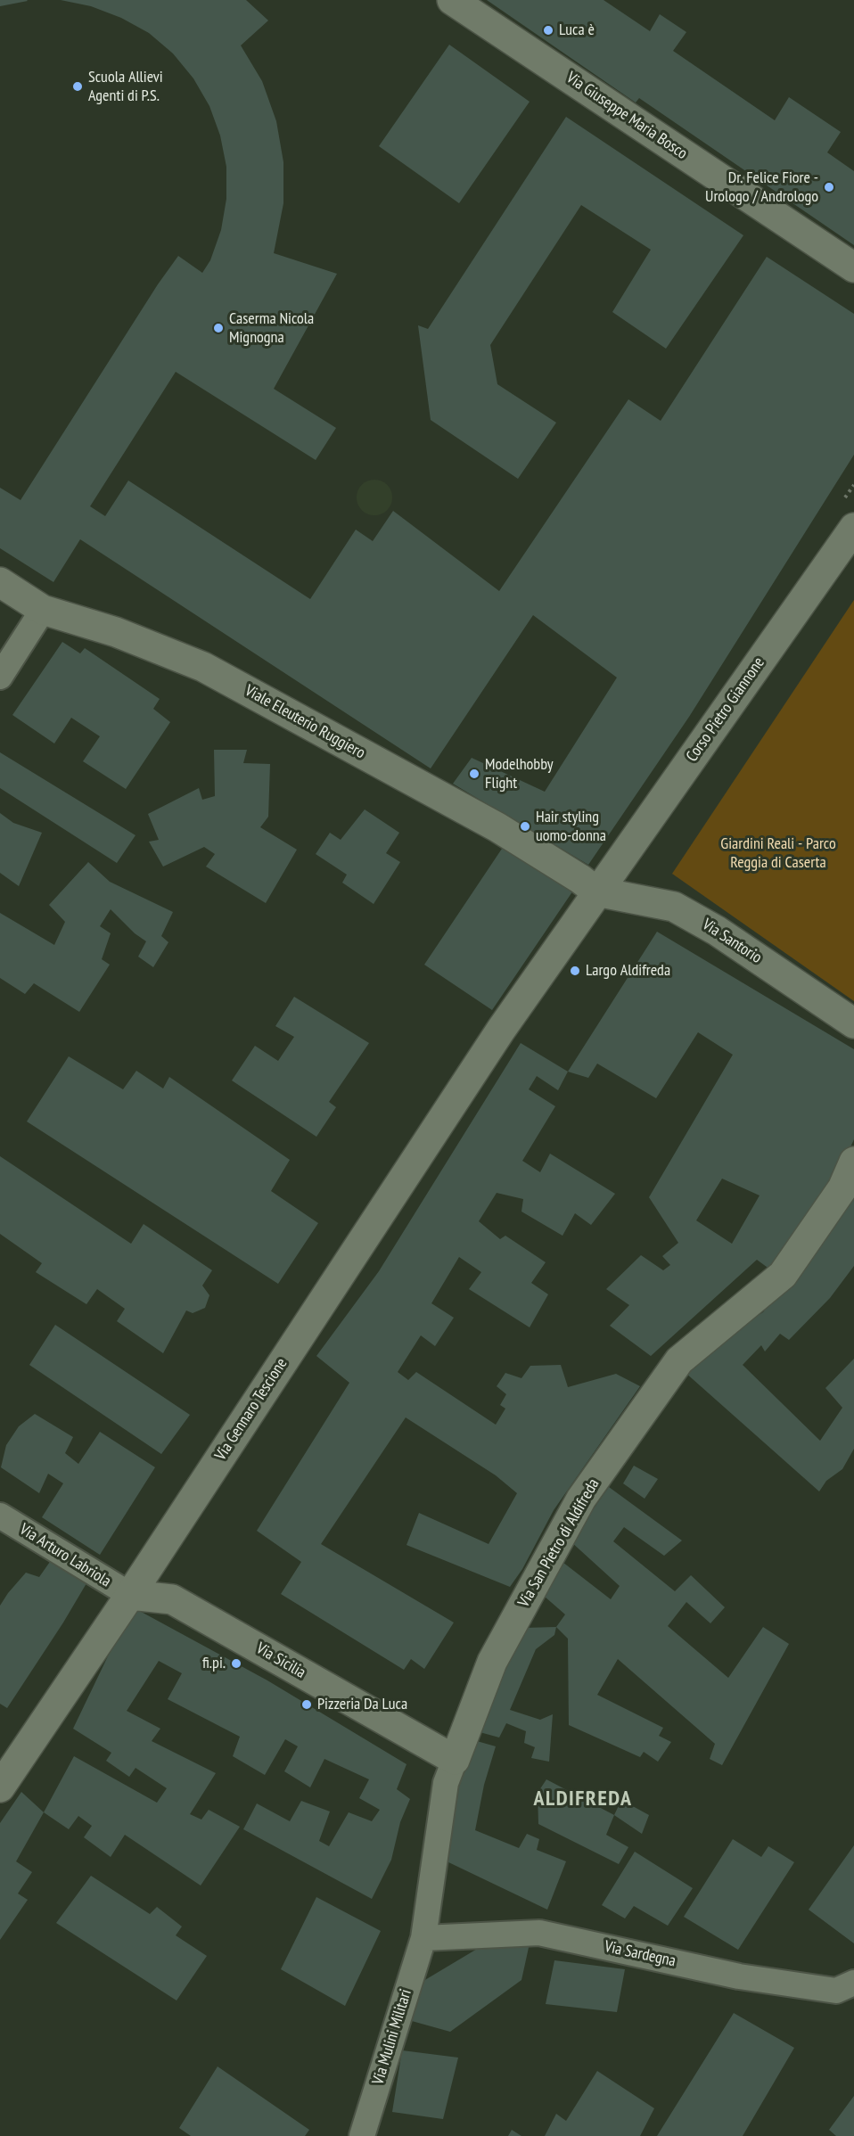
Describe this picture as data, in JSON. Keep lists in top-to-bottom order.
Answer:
{
  "streets": {
    "street": [
      "Via Giuseppe Maria Bosco",
      "Corso Pietro Giannone",
      "Viale Eleuterio Ruggiero",
      "Via Santorio",
      "Via Gennaro Tescione",
      "Via San Pietro di Aldifreda",
      "Via Arturo Labriola",
      "Via Sicilia",
      "Via Sardegna",
      "Via Mulini Militari"
    ]
  },
  "crossings": [
    ["Corso Pietro Giannone", "Viale Eleuterio Ruggiero"],
    ["Corso Pietro Giannone", "Via Santorio"],
    ["Corso Pietro Giannone", "Via Gennaro Tescione"],
    ["Viale Eleuterio Ruggiero", "Via Santorio"],
    ["Viale Eleuterio Ruggiero", "Via Gennaro Tescione"],
    ["Via Santorio", "Via Gennaro Tescione"],
    ["Via Gennaro Tescione", "Via Arturo Labriola"],
    ["Via Gennaro Tescione", "Via Sicilia"],
    ["Via San Pietro di Aldifreda", "Via Sicilia"],
    ["Via San Pietro di Aldifreda", "Via Sardegna"],
    ["Via San Pietro di Aldifreda", "Via Mulini Militari"],
    ["Via Arturo Labriola", "Via Sicilia"],
    ["Via Sardegna", "Via Mulini Militari"]
  ],
  "districts": ["ALDIFREDA"],
  "parks": ["Giardini Reali - Parco Reggia di Caserta"],
  "places": [
    "Luca è",
    "Scuola Allievi Agenti di P.S.",
    "Dr. Felice Fiore - Urologo / Andrologo",
    "Caserma Nicola Mignogna",
    "Modelhobby Flight",
    "Hair styling uomo-donna",
    "Largo Aldifreda",
    "fi.pi.",
    "Pizzeria Da Luca"
  ]
}
